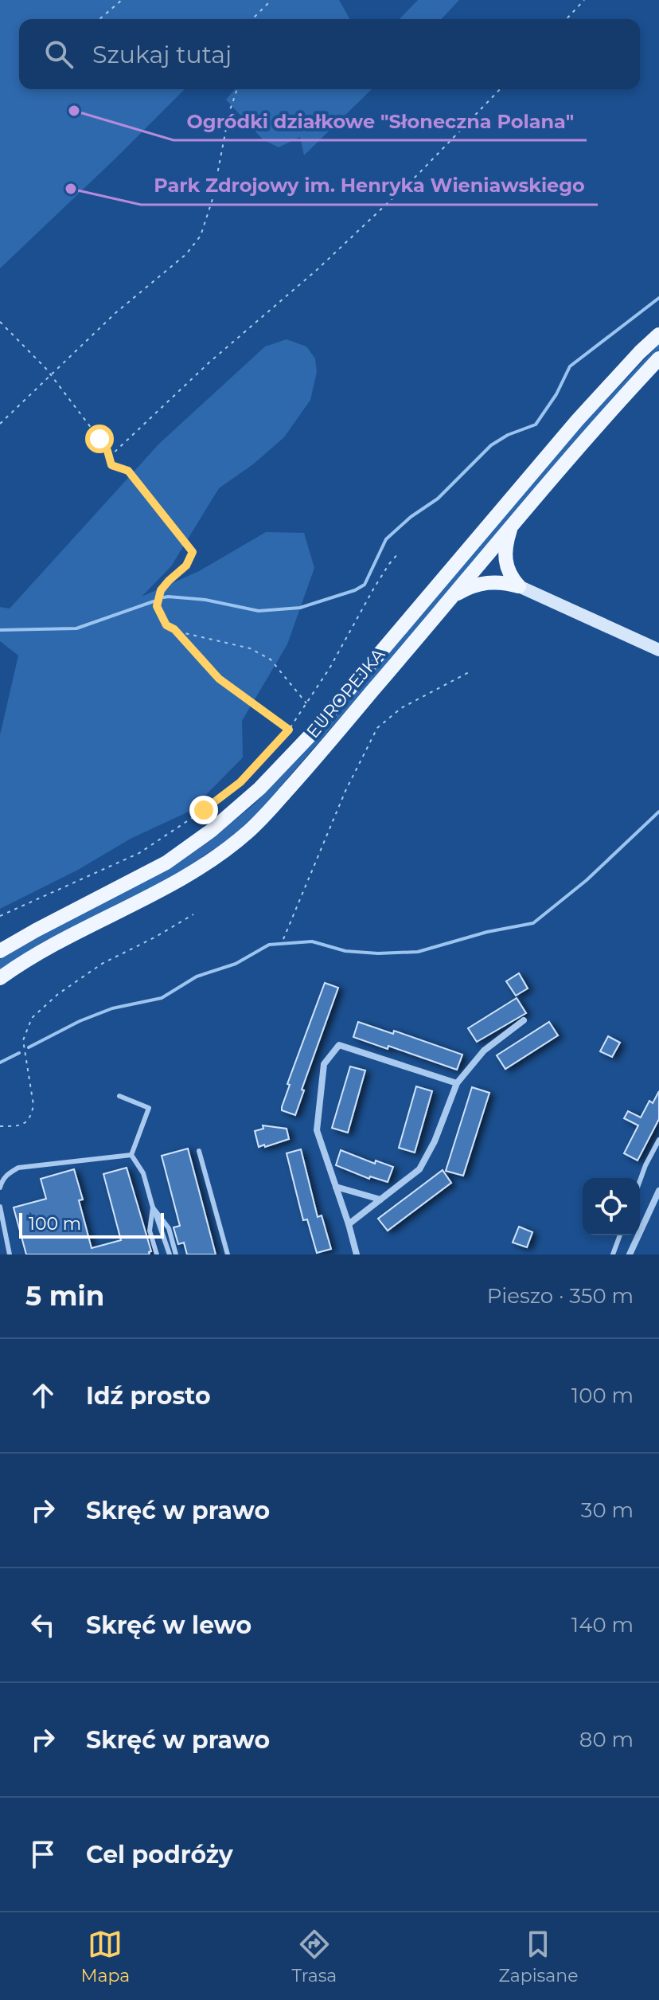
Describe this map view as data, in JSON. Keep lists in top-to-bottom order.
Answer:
{
  "streets": {
    "main road": ["EUROPEJKA"]
  },
  "places": ["Ogródki działkowe \"Słoneczna Polana\"", "Park Zdrojowy im. Henryka Wieniawskiego"],
  "scale_bar": "100 m",
  "page": {
    "search": "Szukaj tutaj",
    "scale": "100 m",
    "heading": ["5 min", "Pieszo · 350 m"],
    "list": [
      ["Idź prosto", "100 m"],
      ["Skręć w prawo", "30 m"],
      ["Skręć w lewo", "140 m"],
      ["Skręć w prawo", "80 m"],
      "Cel podróży"
    ],
    "nav": ["Mapa", "Trasa", "Zapisane"]
  }
}
